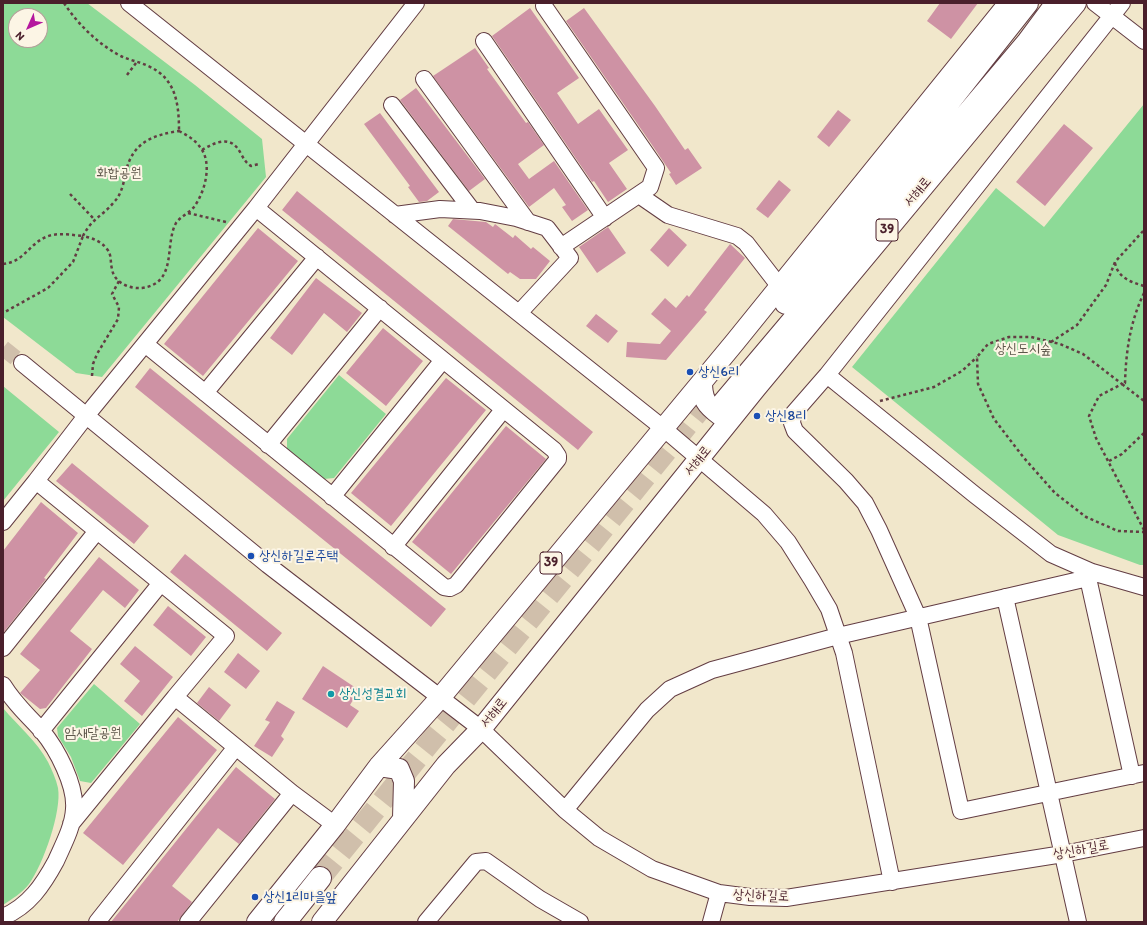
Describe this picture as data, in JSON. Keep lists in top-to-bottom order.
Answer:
{
  "streets": {
    "highway": ["서해로", "39"],
    "street": ["상신하길로"]
  },
  "crossings": [
    ["서해로", "상신하길로"]
  ],
  "parks": ["화합공원", "상신도시숲", "암새달공원"],
  "places": [
    "상신6리",
    "상신8리",
    "상신하길로주택",
    "상신성결교회",
    "상신1리마을앞"
  ],
  "north": "bottom left"
}
